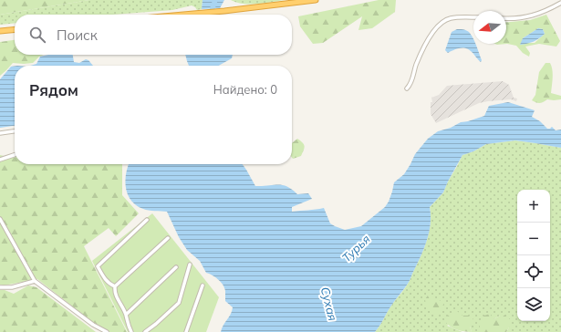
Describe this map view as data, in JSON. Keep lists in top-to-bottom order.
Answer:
{
  "water": ["Турья", "Сухая"],
  "north": "left",
  "page": {
    "search": "Поиск",
    "heading": ["Рядом", "Найдено: 0"],
    "map_buttons": ["+", "−"]
  }
}
